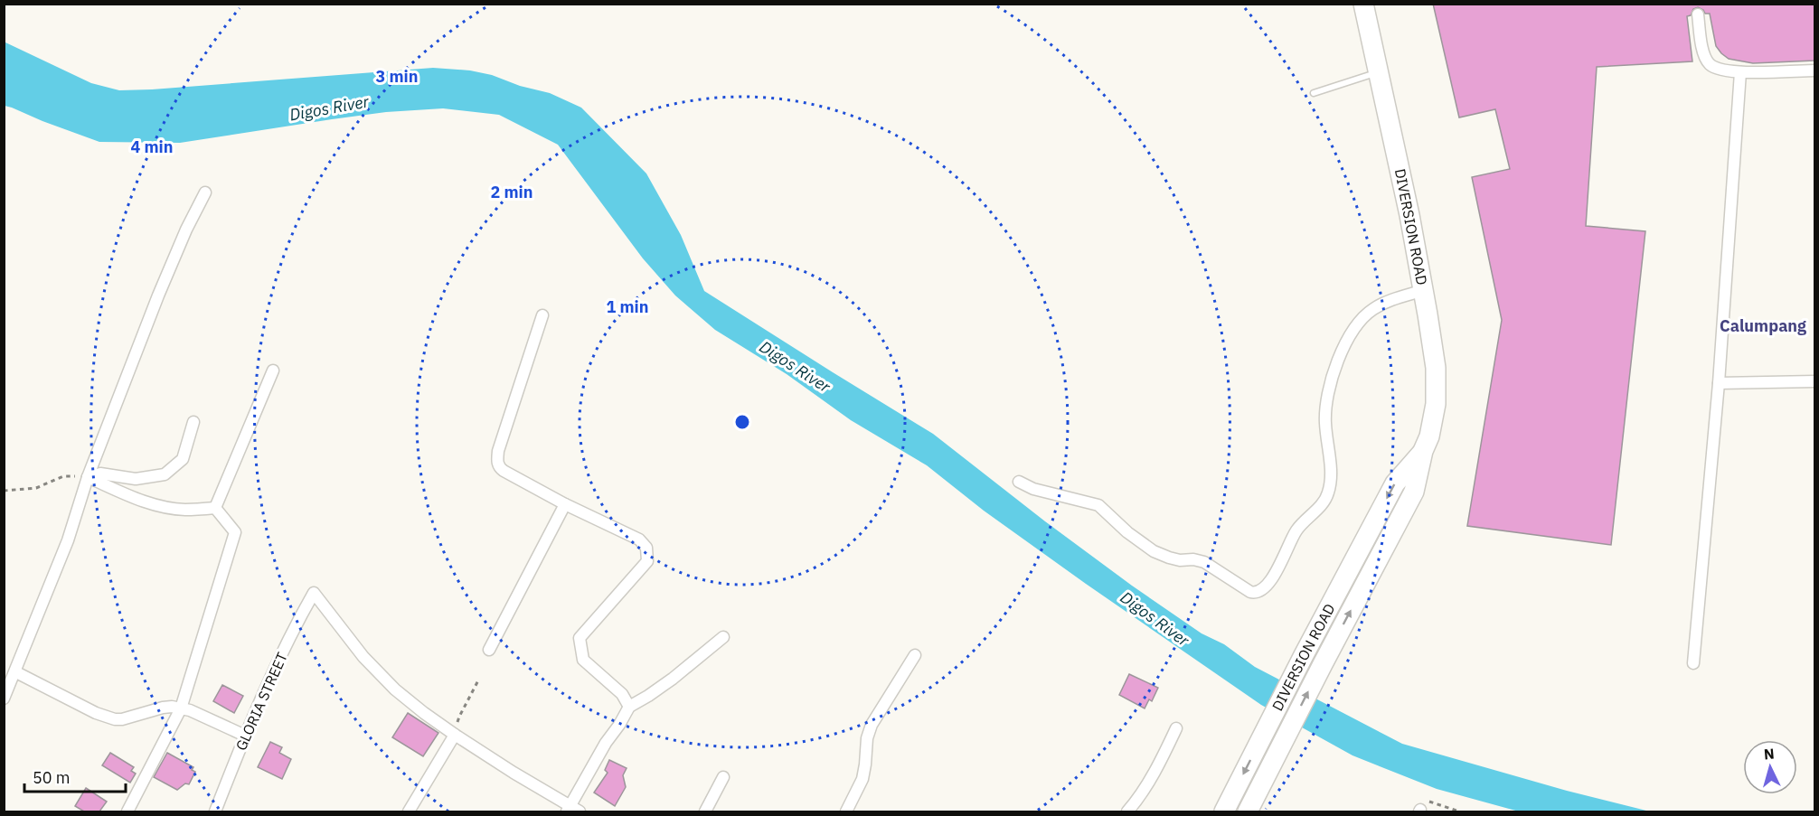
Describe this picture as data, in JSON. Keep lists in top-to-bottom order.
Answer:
{
  "streets": {
    "highway": ["DIVERSION ROAD"],
    "street": ["GLORIA STREET"]
  },
  "districts": ["Calumpang"],
  "water": ["Digos River"],
  "scale_bar": "50 m",
  "north": "top",
  "rings": [
    "3 min",
    "4 min",
    "2 min",
    "1 min"
  ]
}
